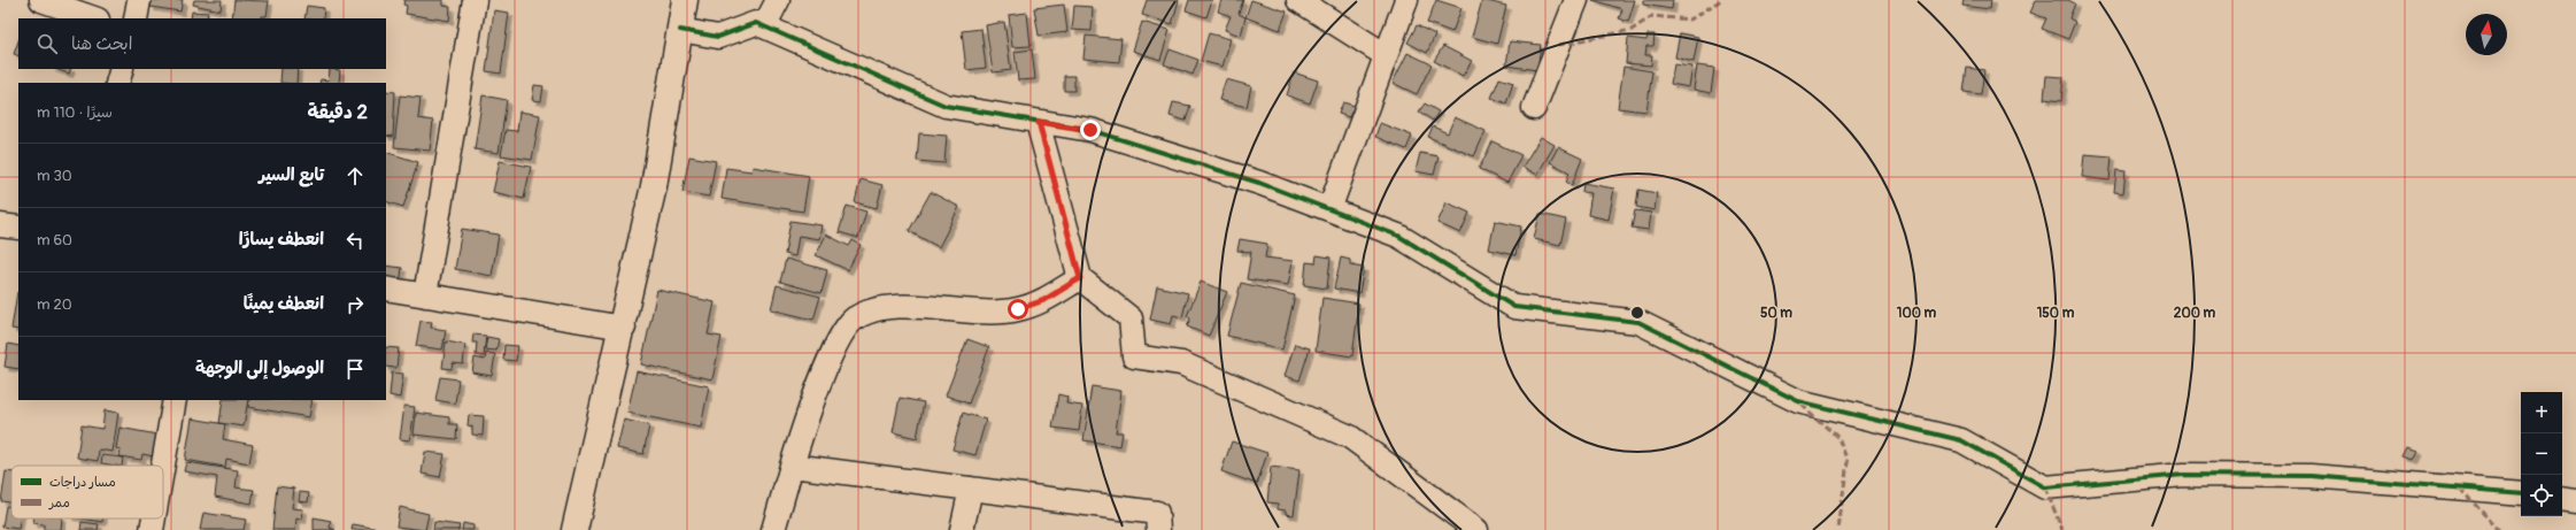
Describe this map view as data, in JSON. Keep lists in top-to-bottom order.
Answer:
{
  "legend": ["مسار دراجات", "ممر"],
  "north": "top",
  "page": {
    "search": "ابحث هنا",
    "heading": ["2 دقيقة", "سيرًا · 110 m"],
    "list": [
      ["تابع السير", "30 m"],
      ["انعطف يسارًا", "60 m"],
      ["انعطف يمينًا", "20 m"],
      "الوصول إلى الوجهة"
    ],
    "map_buttons": ["+", "−"]
  },
  "rings": [
    "50 m",
    "100 m",
    "150 m",
    "200 m"
  ]
}
